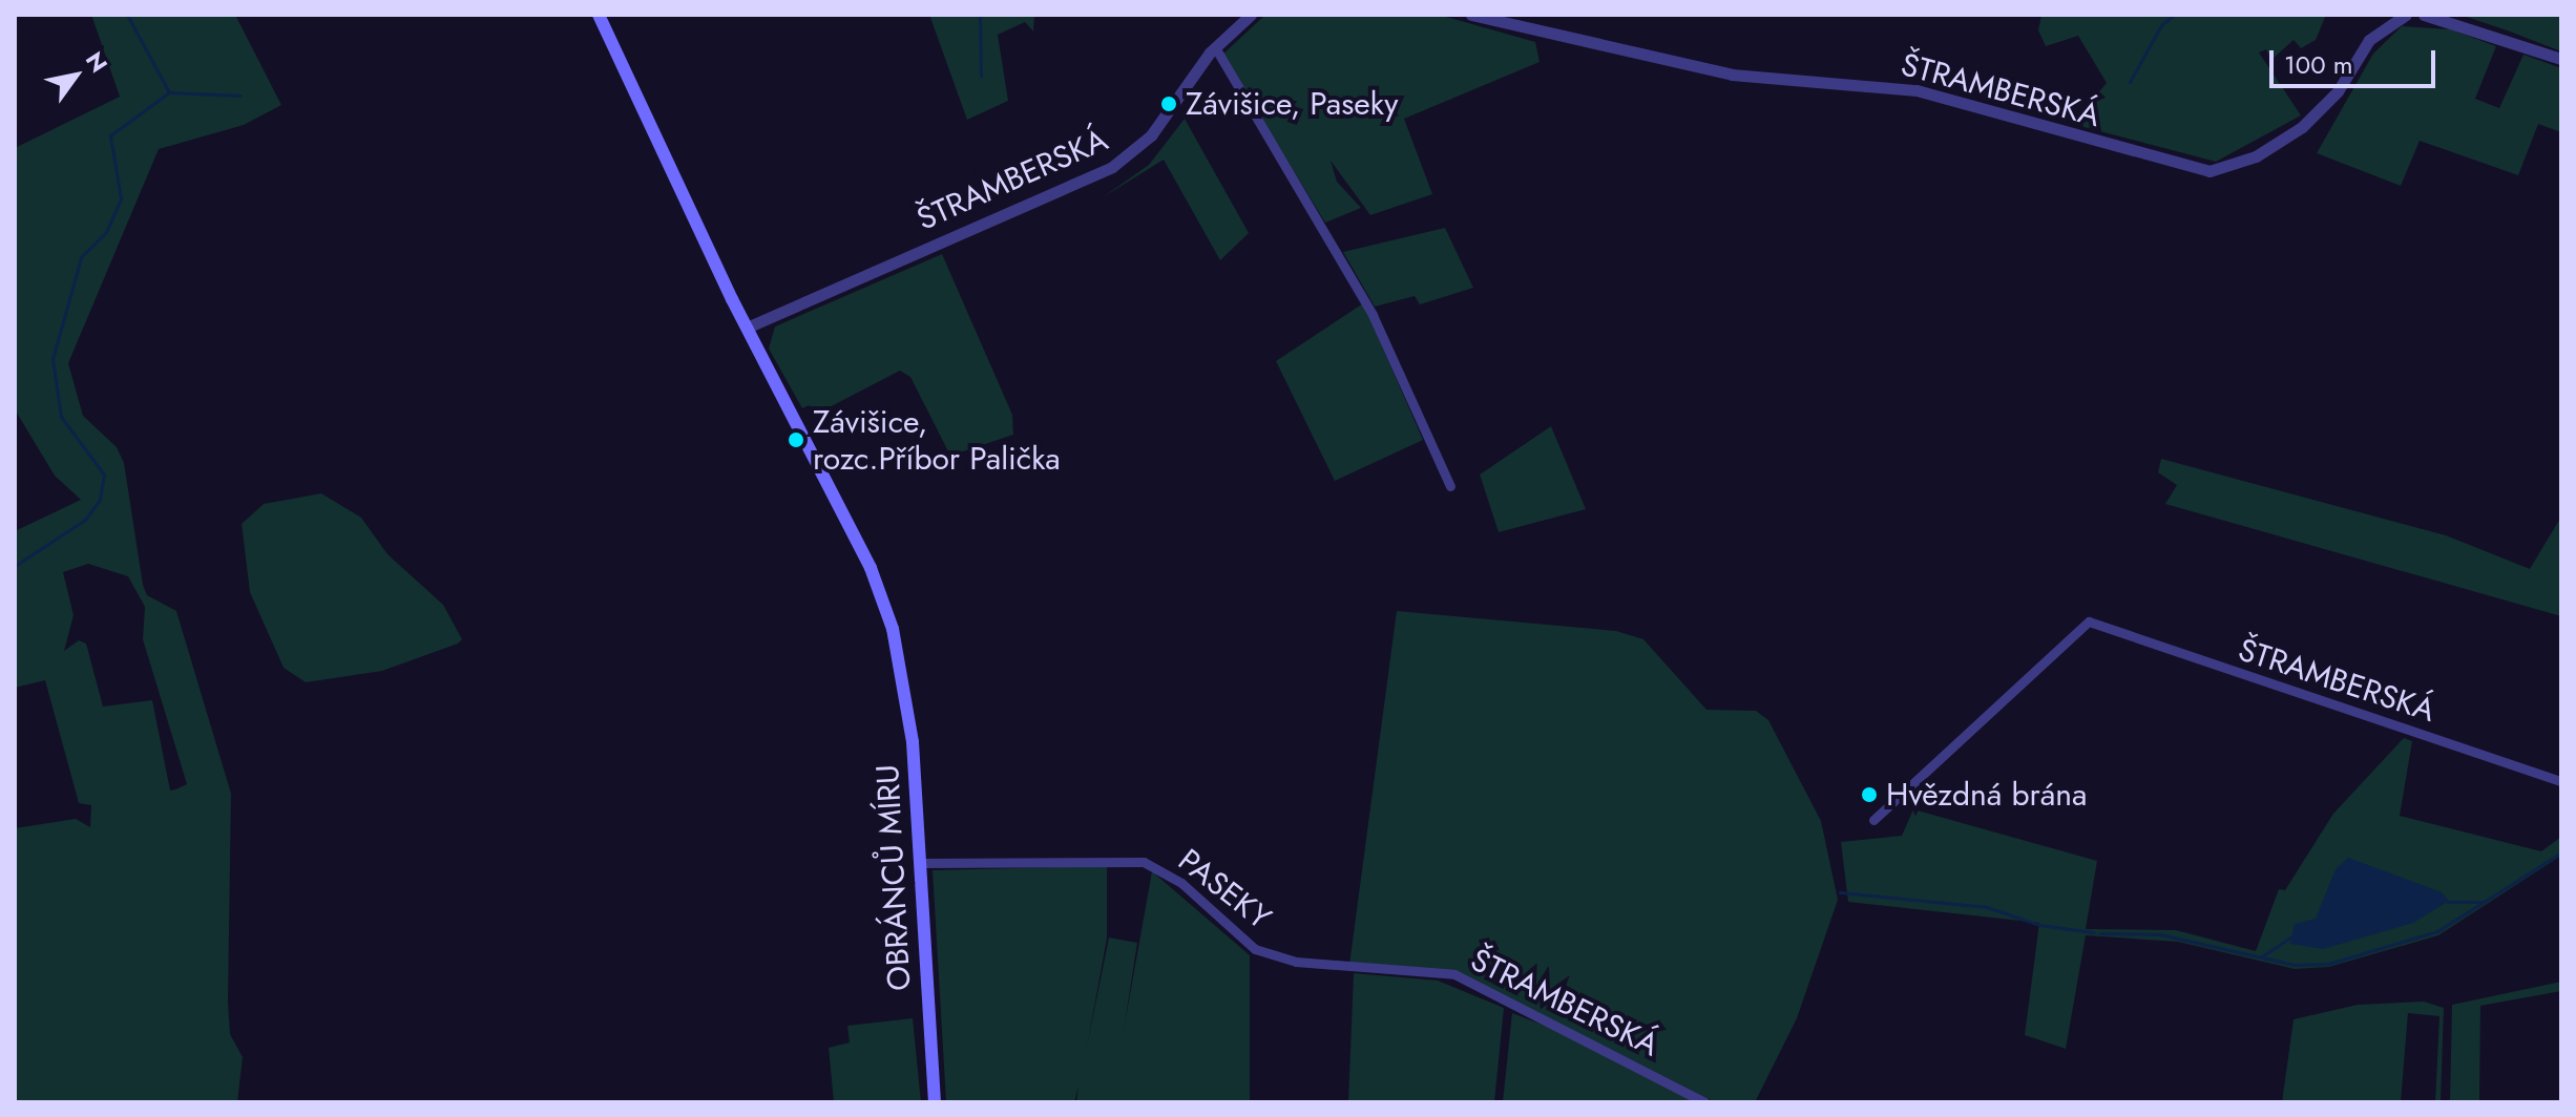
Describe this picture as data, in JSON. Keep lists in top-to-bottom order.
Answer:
{
  "streets": {
    "main road": ["OBRÁNCŮ MÍRU"],
    "street": ["ŠTRAMBERSKÁ", "PASEKY"]
  },
  "crossings": [
    ["ŠTRAMBERSKÁ", "OBRÁNCŮ MÍRU"],
    ["ŠTRAMBERSKÁ", "PASEKY"],
    ["OBRÁNCŮ MÍRU", "PASEKY"]
  ],
  "places": ["Závišice, Paseky", "Závišice, rozc.Příbor Palička", "Hvězdná brána"],
  "scale_bar": "100 m",
  "north": "top right"
}
